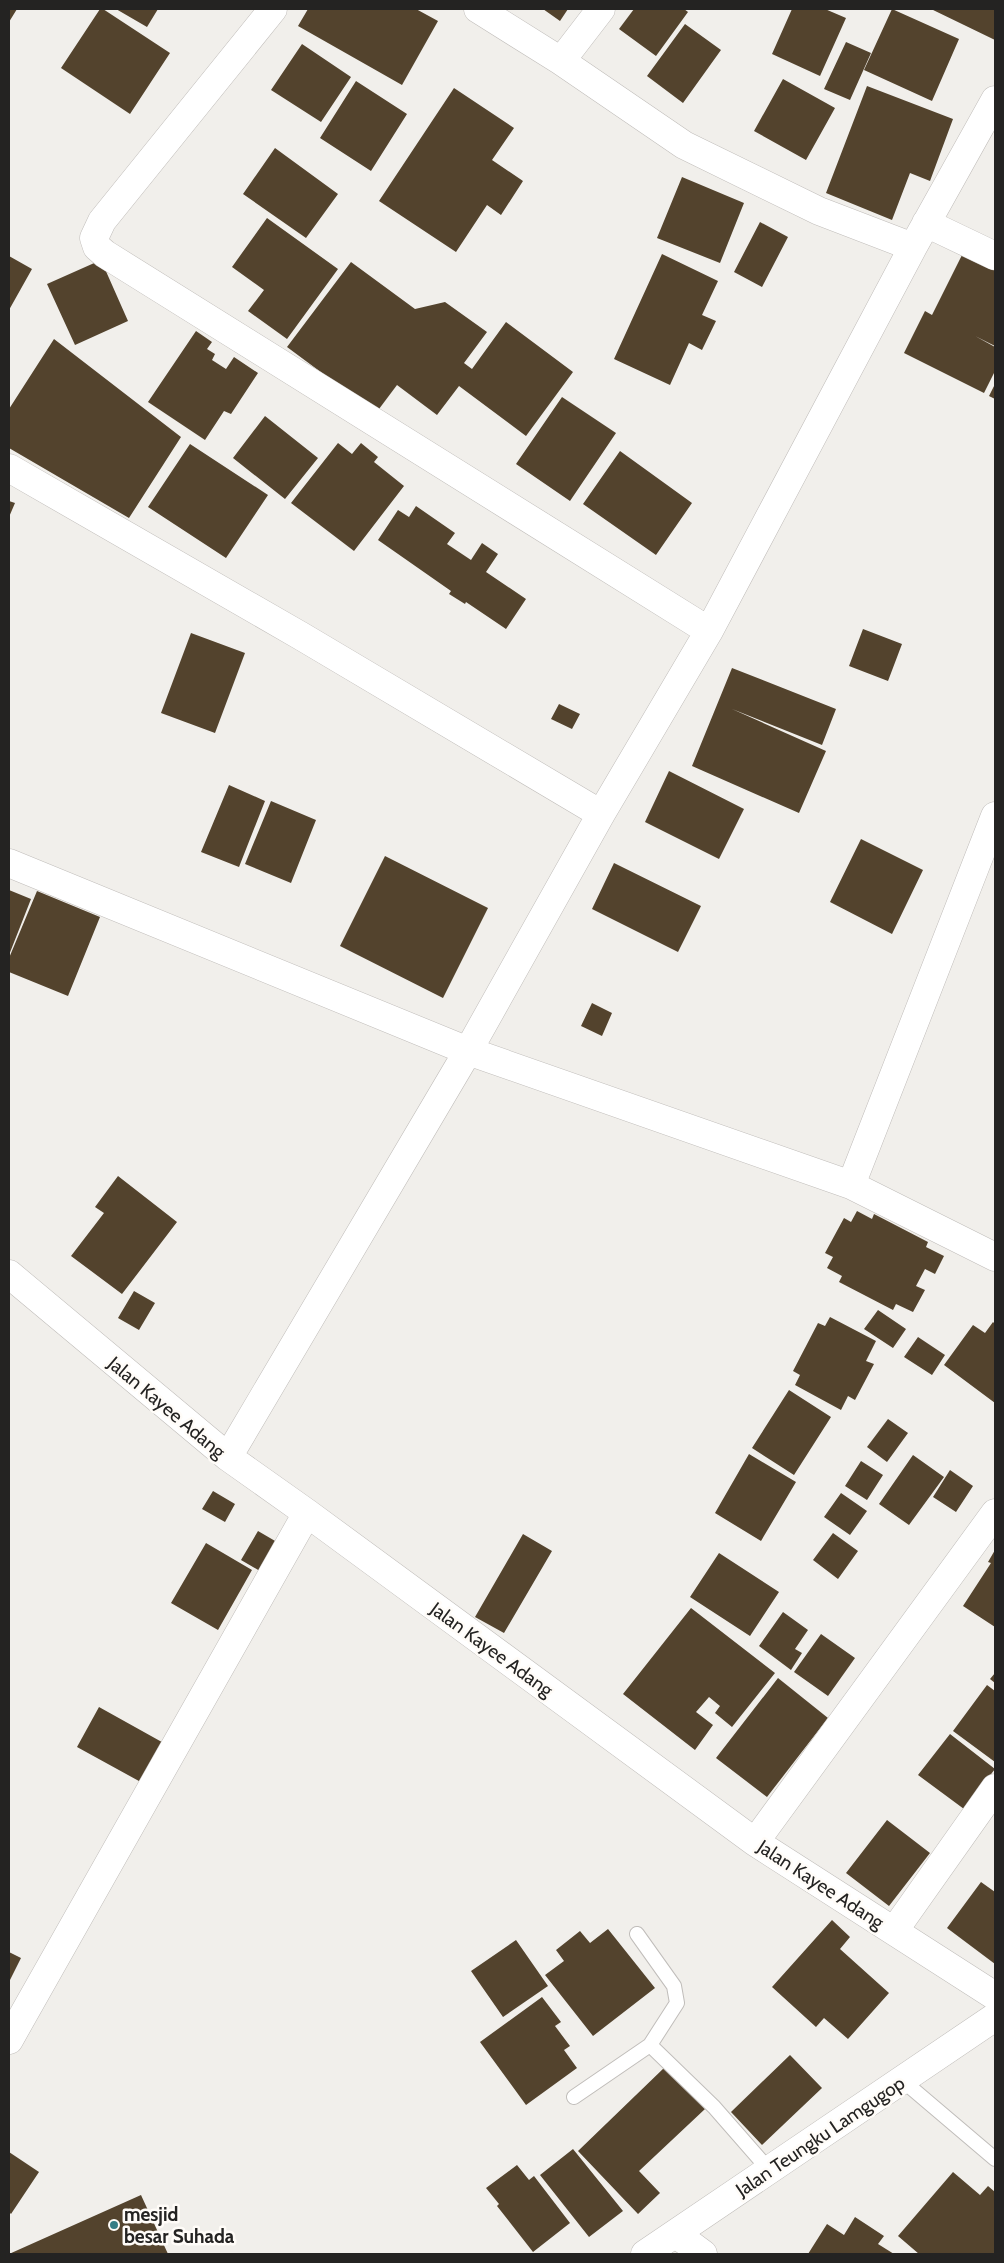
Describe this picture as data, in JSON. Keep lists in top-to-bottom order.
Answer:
{
  "streets": {
    "street": ["Jalan Kayee Adang", "Jalan Teungku Lamgugop"]
  },
  "places": ["mesjid besar Suhada"]
}
